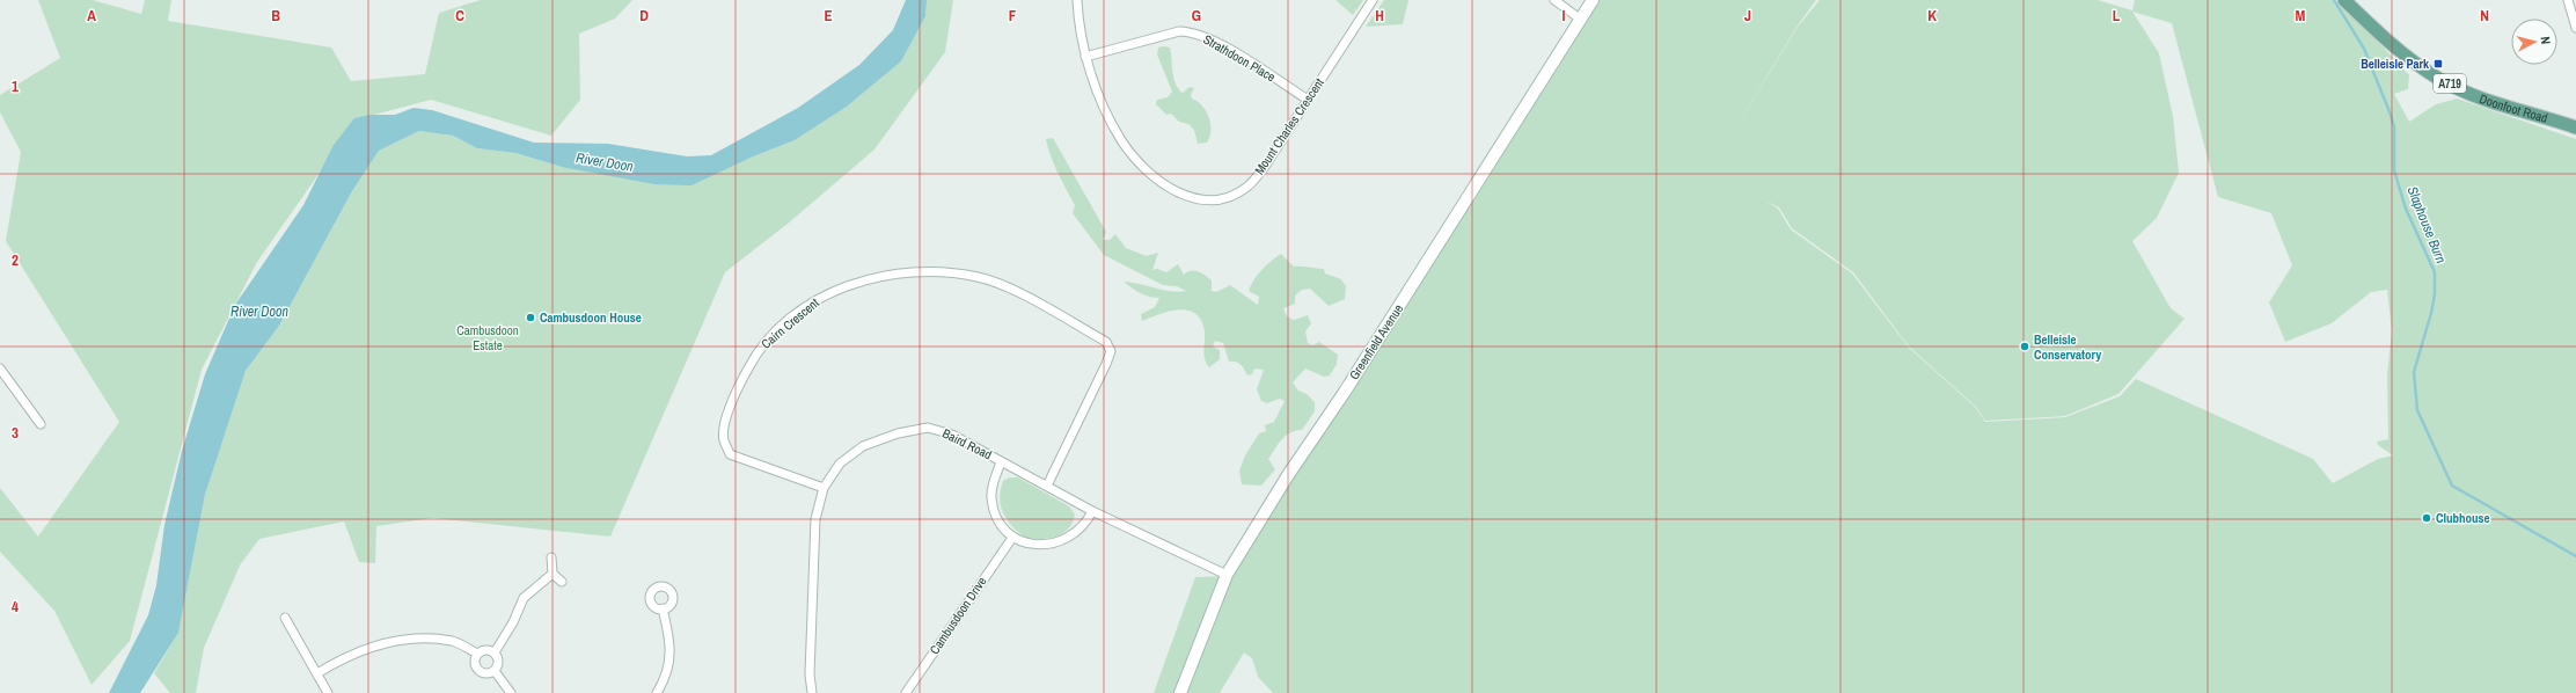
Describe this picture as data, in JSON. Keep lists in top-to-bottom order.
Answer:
{
  "streets": {
    "main road": ["A719", "Doonfoot Road"],
    "street": [
      "Strathdoon Place",
      "Mount Charles Crescent",
      "Cairn Crescent",
      "Greenfield Avenue",
      "Baird Road",
      "Cambusdoon Drive"
    ]
  },
  "crossings": [
    ["Strathdoon Place", "Mount Charles Crescent"],
    ["Cairn Crescent", "Baird Road"],
    ["Greenfield Avenue", "Baird Road"]
  ],
  "water": ["River Doon", "Slaphouse Burn"],
  "parks": ["Cambusdoon Estate"],
  "places": {
    "transit": ["Belleisle Park"],
    "other": ["Cambusdoon House", "Belleisle Conservatory", "Clubhouse"]
  },
  "north": "right",
  "grid": {
    "columns": [
      "A",
      "B",
      "C",
      "D",
      "E",
      "F",
      "G",
      "H",
      "I",
      "J",
      "K",
      "L",
      "M",
      "N"
    ],
    "rows": [
      "1",
      "2",
      "3",
      "4"
    ]
  }
}
